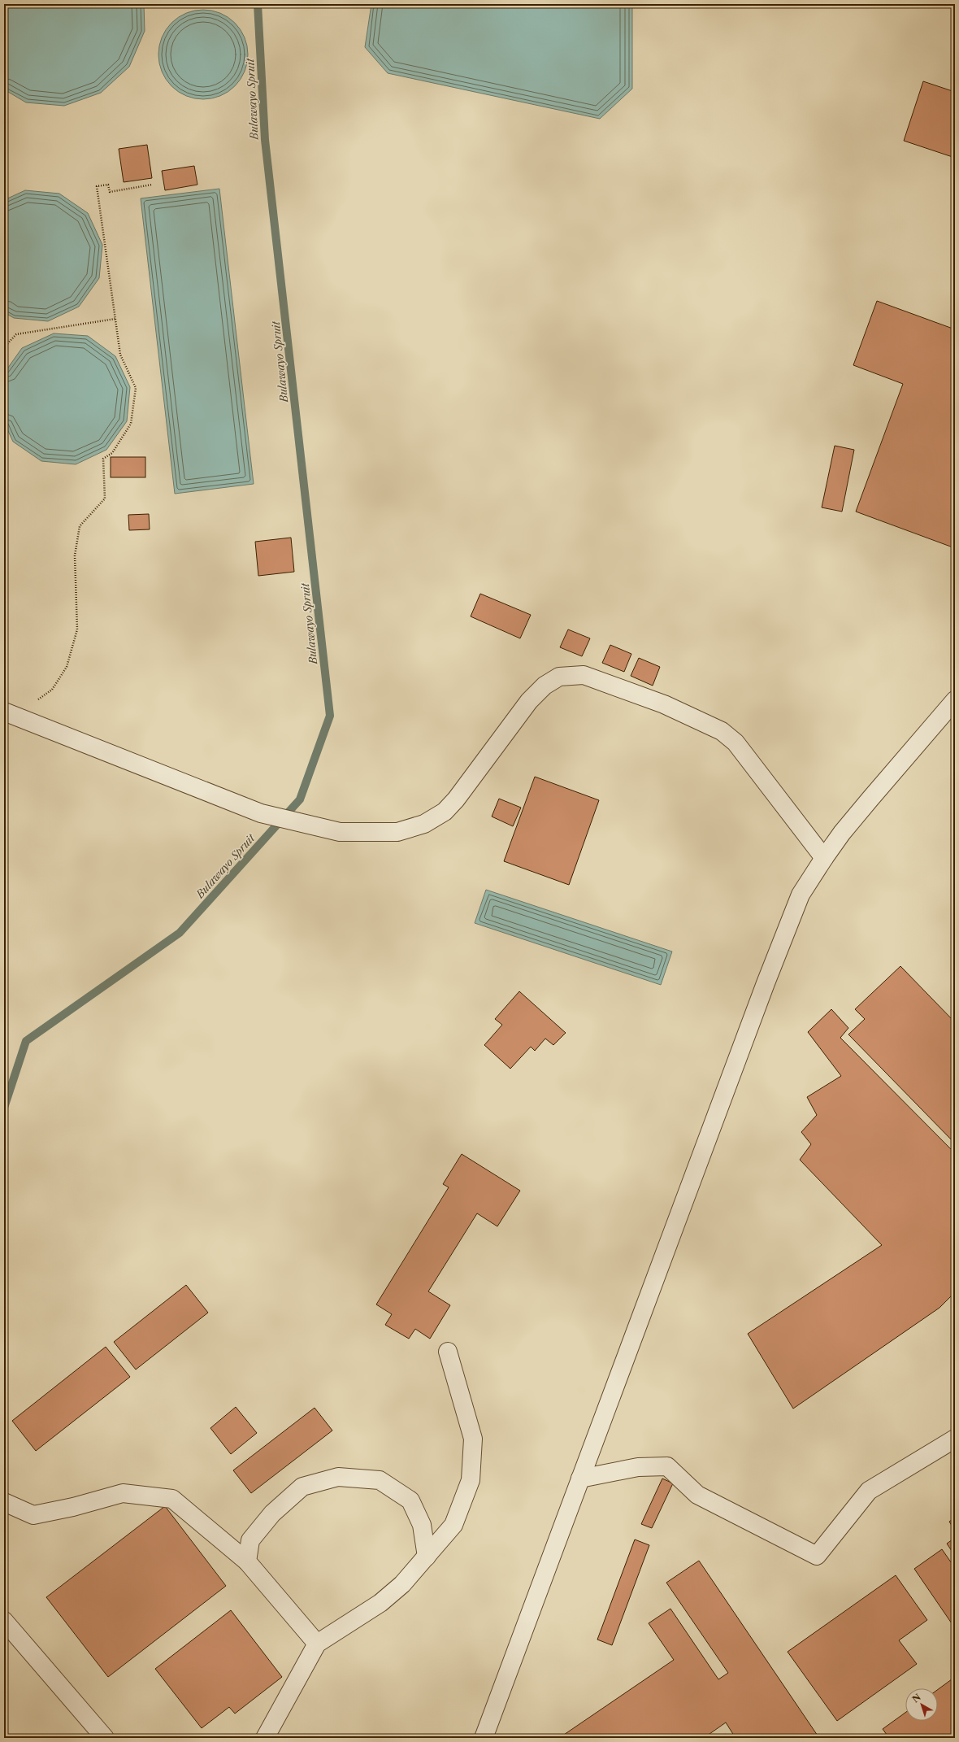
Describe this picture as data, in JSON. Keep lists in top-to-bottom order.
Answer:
{
  "water": ["Bulawayo Spruit"],
  "north": "top left"
}
